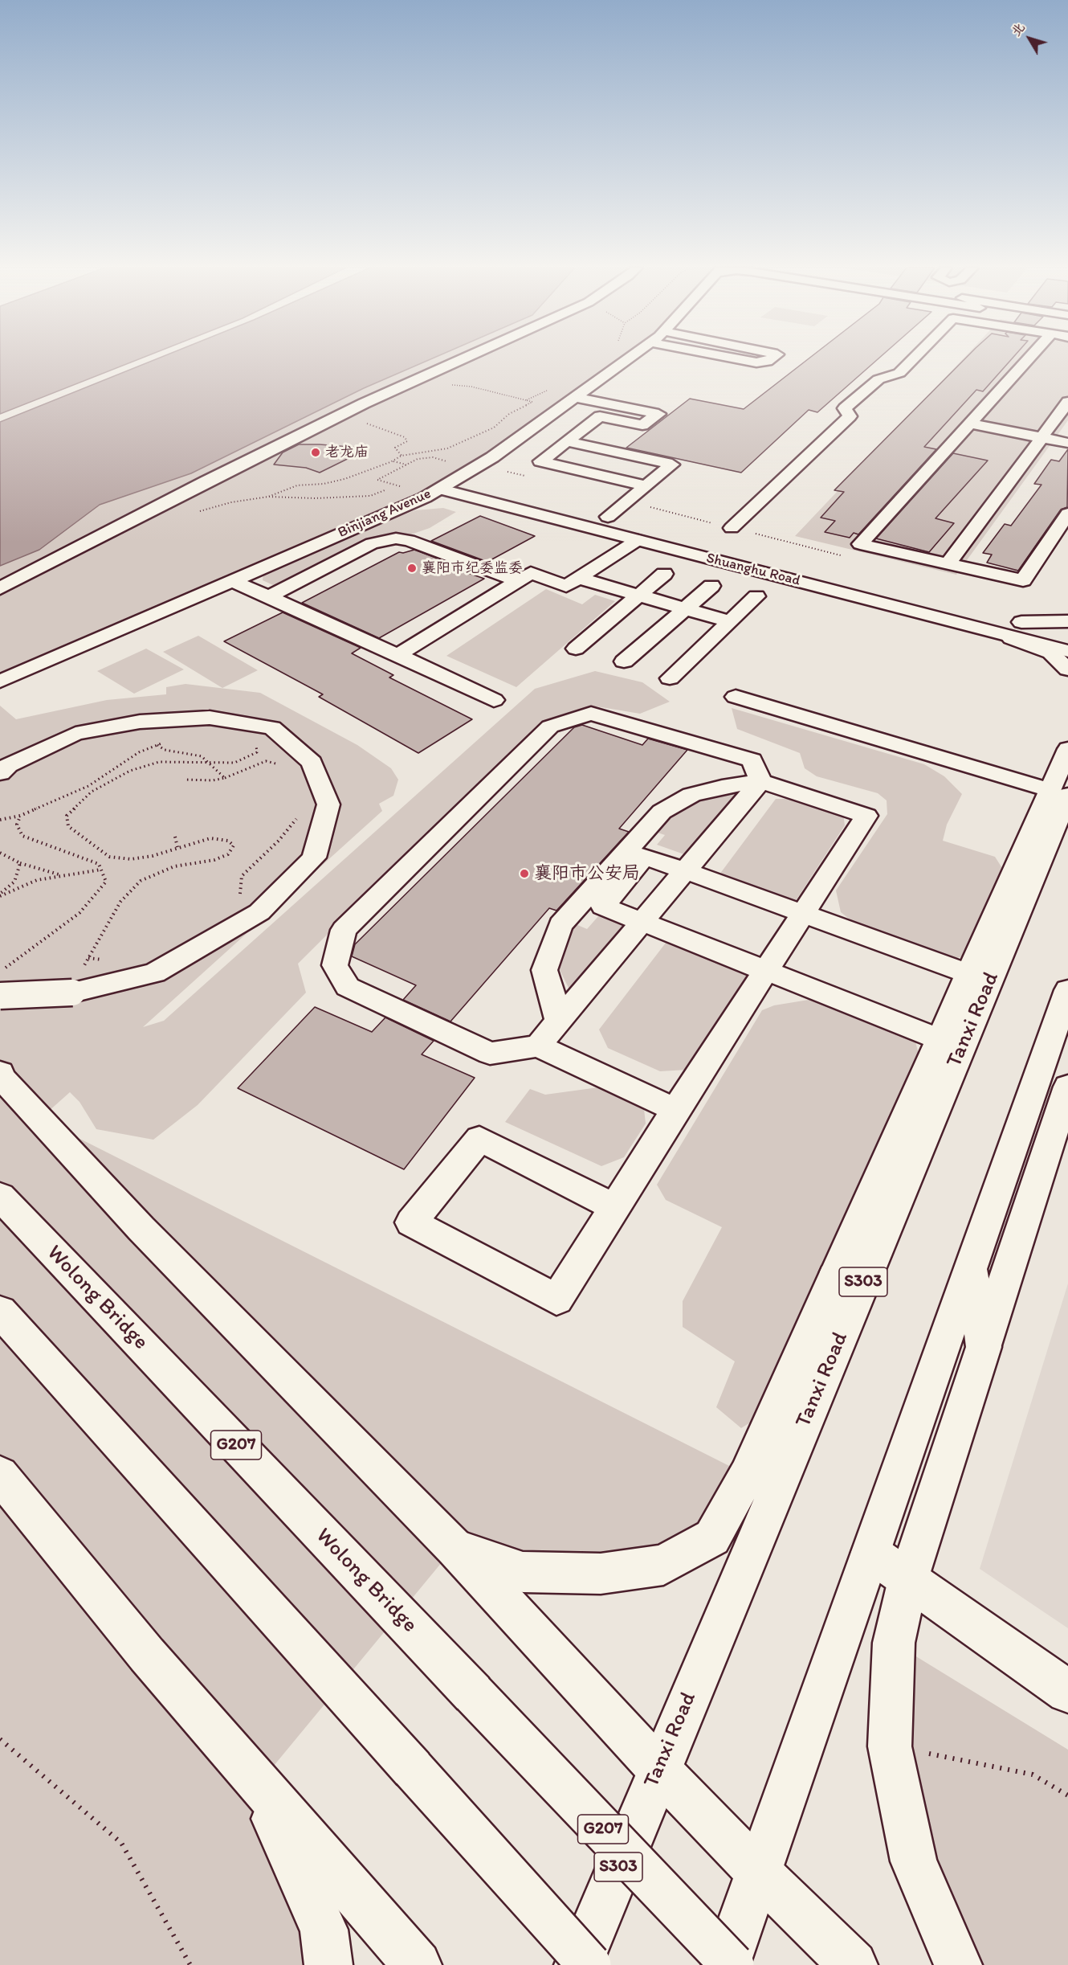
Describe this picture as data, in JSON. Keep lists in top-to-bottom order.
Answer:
{
  "streets": {
    "main road": [
      "Binjiang Avenue",
      "Shuanghu Road",
      "Tanxi Road",
      "S303",
      "Wolong Bridge",
      "G207"
    ]
  },
  "crossings": [
    ["Binjiang Avenue", "Shuanghu Road"]
  ],
  "places": ["老龙庙", "襄阳市纪委监委", "襄阳市公安局"],
  "north": "top left"
}
